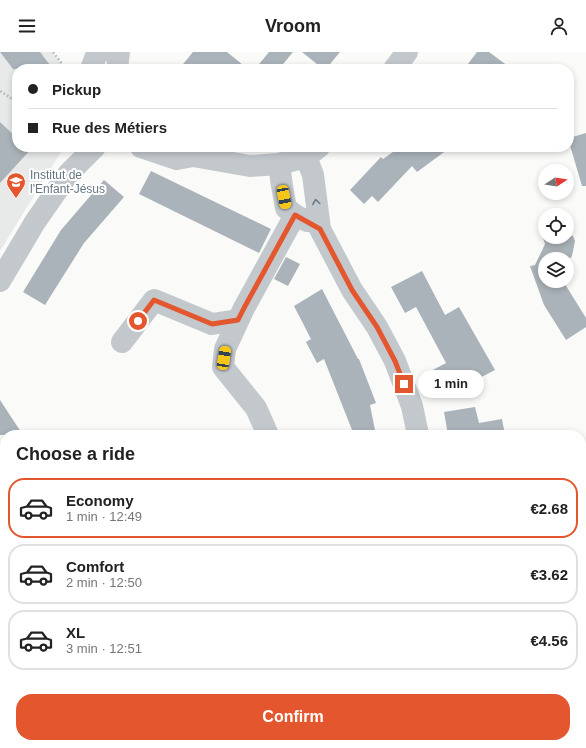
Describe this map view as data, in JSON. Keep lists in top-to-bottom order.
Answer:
{
  "places": {
    "school or university": ["Institut de l'Enfant-Jésus"]
  },
  "north": "right",
  "page": {
    "header": "Vroom",
    "banner": ["Pickup", "Rue des Métiers"],
    "bubble": "1 min",
    "heading": "Choose a ride",
    "list": [
      {
        "name": "Economy",
        "note": "1 min · 12:49",
        "value": "€2.68"
      },
      {
        "name": "Comfort",
        "note": "2 min · 12:50",
        "value": "€3.62"
      },
      {
        "name": "XL",
        "note": "3 min · 12:51",
        "value": "€4.56"
      }
    ],
    "buttons": "Confirm"
  }
}
